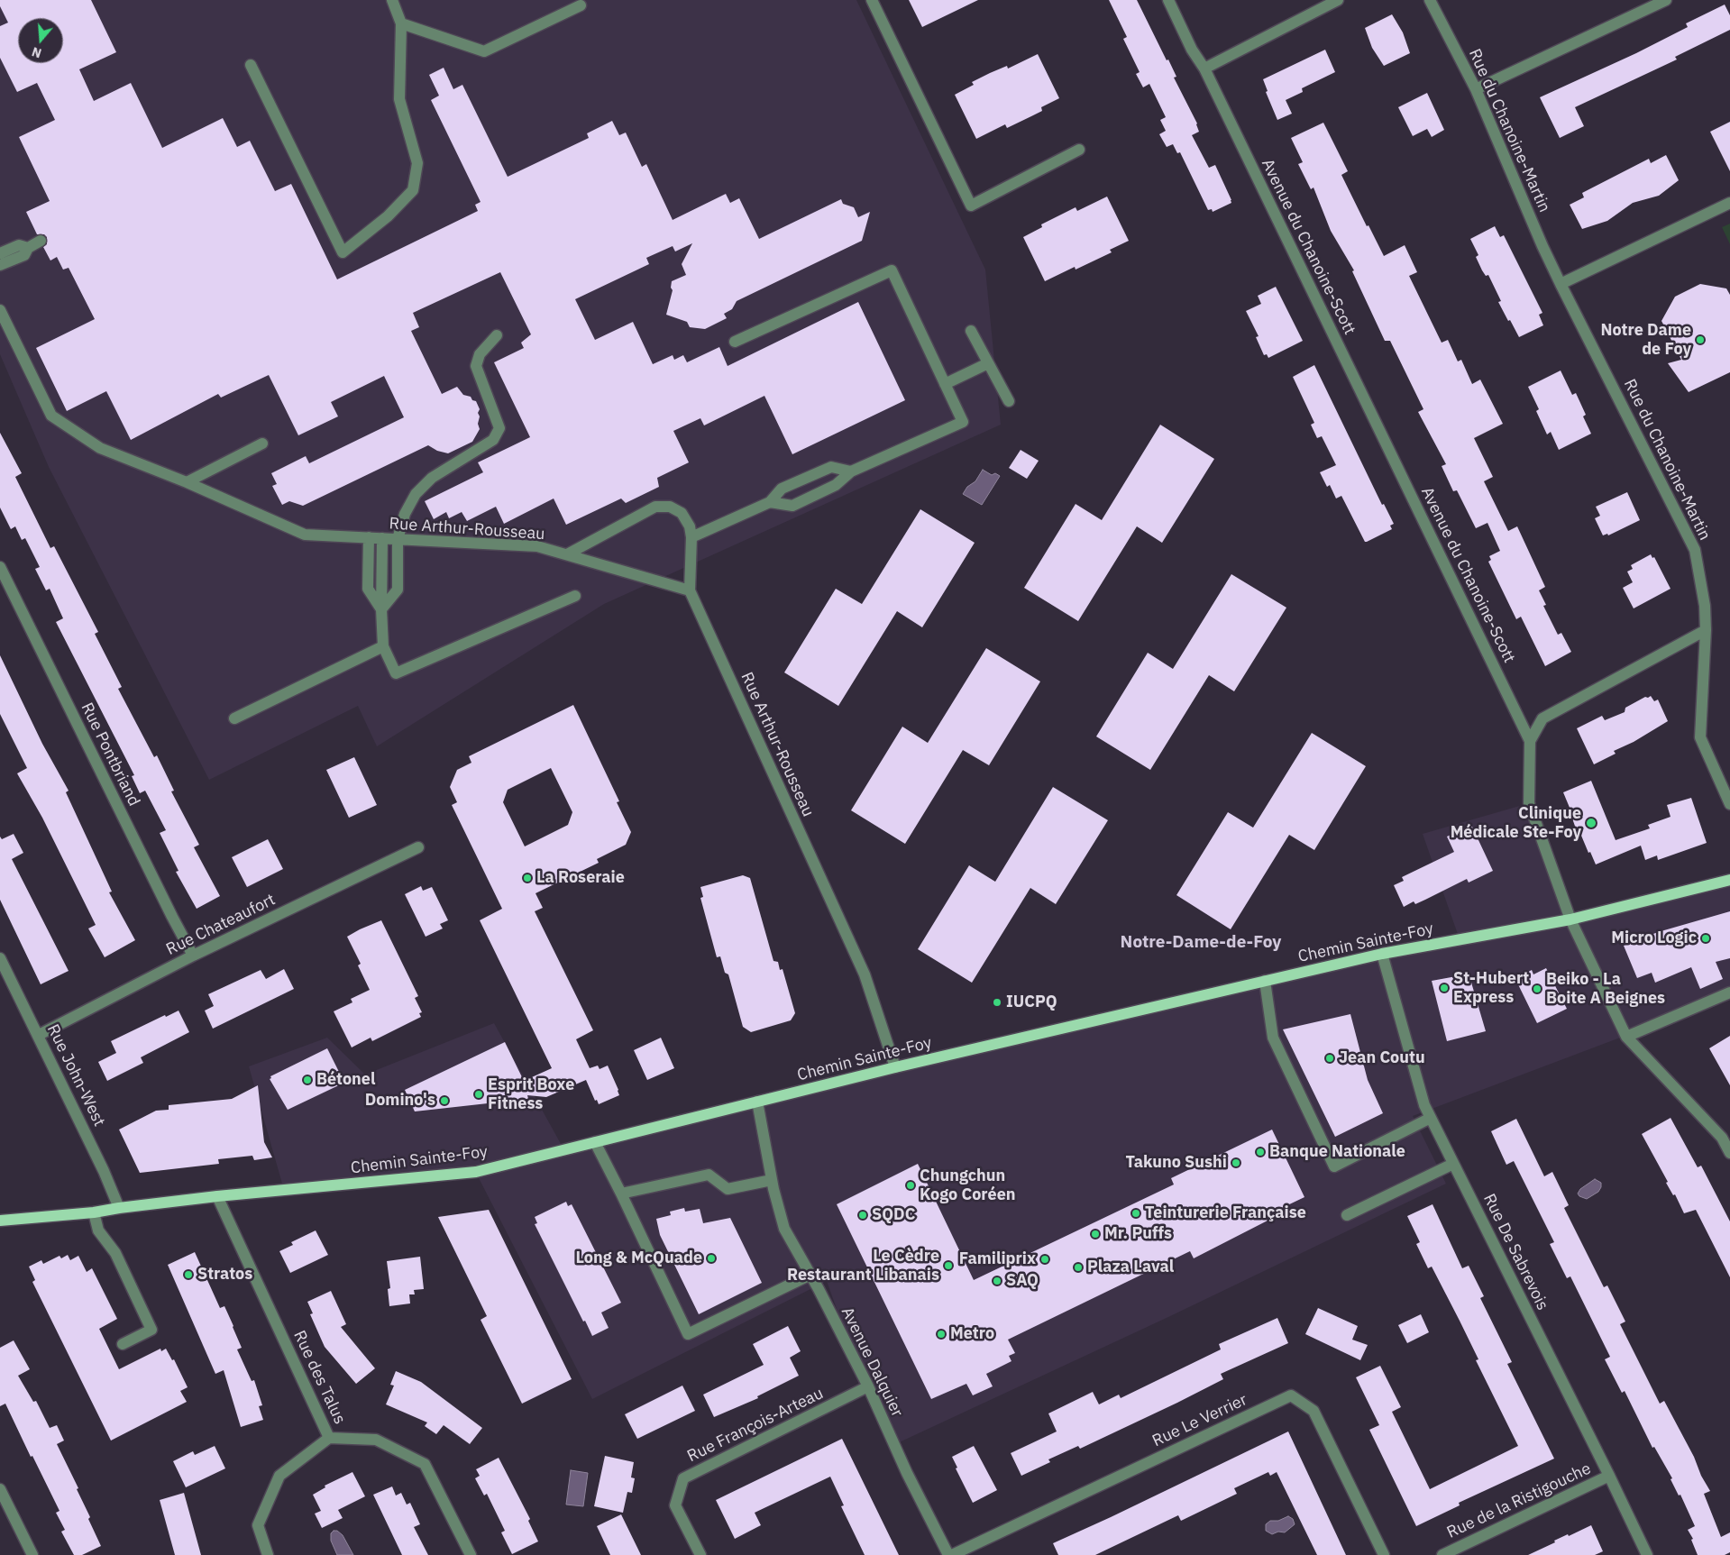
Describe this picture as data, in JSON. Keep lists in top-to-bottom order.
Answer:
{
  "streets": {
    "main road": ["Chemin Sainte-Foy"],
    "street": [
      "Rue du Chanoine-Martin",
      "Avenue du Chanoine-Scott",
      "Rue Arthur-Rousseau",
      "Rue Pontbriand",
      "Rue Chateaufort",
      "Rue John-West",
      "Rue De Sabrevois",
      "Avenue Dalquier",
      "Rue des Talus",
      "Rue Le Verrier",
      "Rue François-Arteau",
      "Rue de la Ristigouche"
    ]
  },
  "crossings": [
    ["Avenue du Chanoine-Scott", "Chemin Sainte-Foy"],
    ["Rue Arthur-Rousseau", "Chemin Sainte-Foy"],
    ["Rue Pontbriand", "Rue Chateaufort"],
    ["Rue Chateaufort", "Rue John-West"],
    ["Chemin Sainte-Foy", "Rue John-West"],
    ["Chemin Sainte-Foy", "Rue De Sabrevois"],
    ["Chemin Sainte-Foy", "Avenue Dalquier"],
    ["Chemin Sainte-Foy", "Rue des Talus"],
    ["Rue De Sabrevois", "Rue de la Ristigouche"],
    ["Avenue Dalquier", "Rue François-Arteau"]
  ],
  "districts": ["Notre-Dame-de-Foy"],
  "places": [
    "Notre Dame de Foy",
    "Clinique Médicale Ste-Foy",
    "La Roseraie",
    "Micro Logic",
    "St-Hubert Express",
    "Beiko - La Boite A Beignes",
    "IUCPQ",
    "Jean Coutu",
    "Bétonel",
    "Esprit Boxe Fitness",
    "Domino's",
    "Banque Nationale",
    "Takuno Sushi",
    "Chungchun Kogo Coréen",
    "Teinturerie Française",
    "SQDC",
    "Mr. Puffs",
    "Long & McQuade",
    "Familiprix",
    "Le Cèdre Restaurant Libanais",
    "Plaza Laval",
    "Stratos",
    "SAQ",
    "Metro"
  ],
  "north": "bottom"
}
